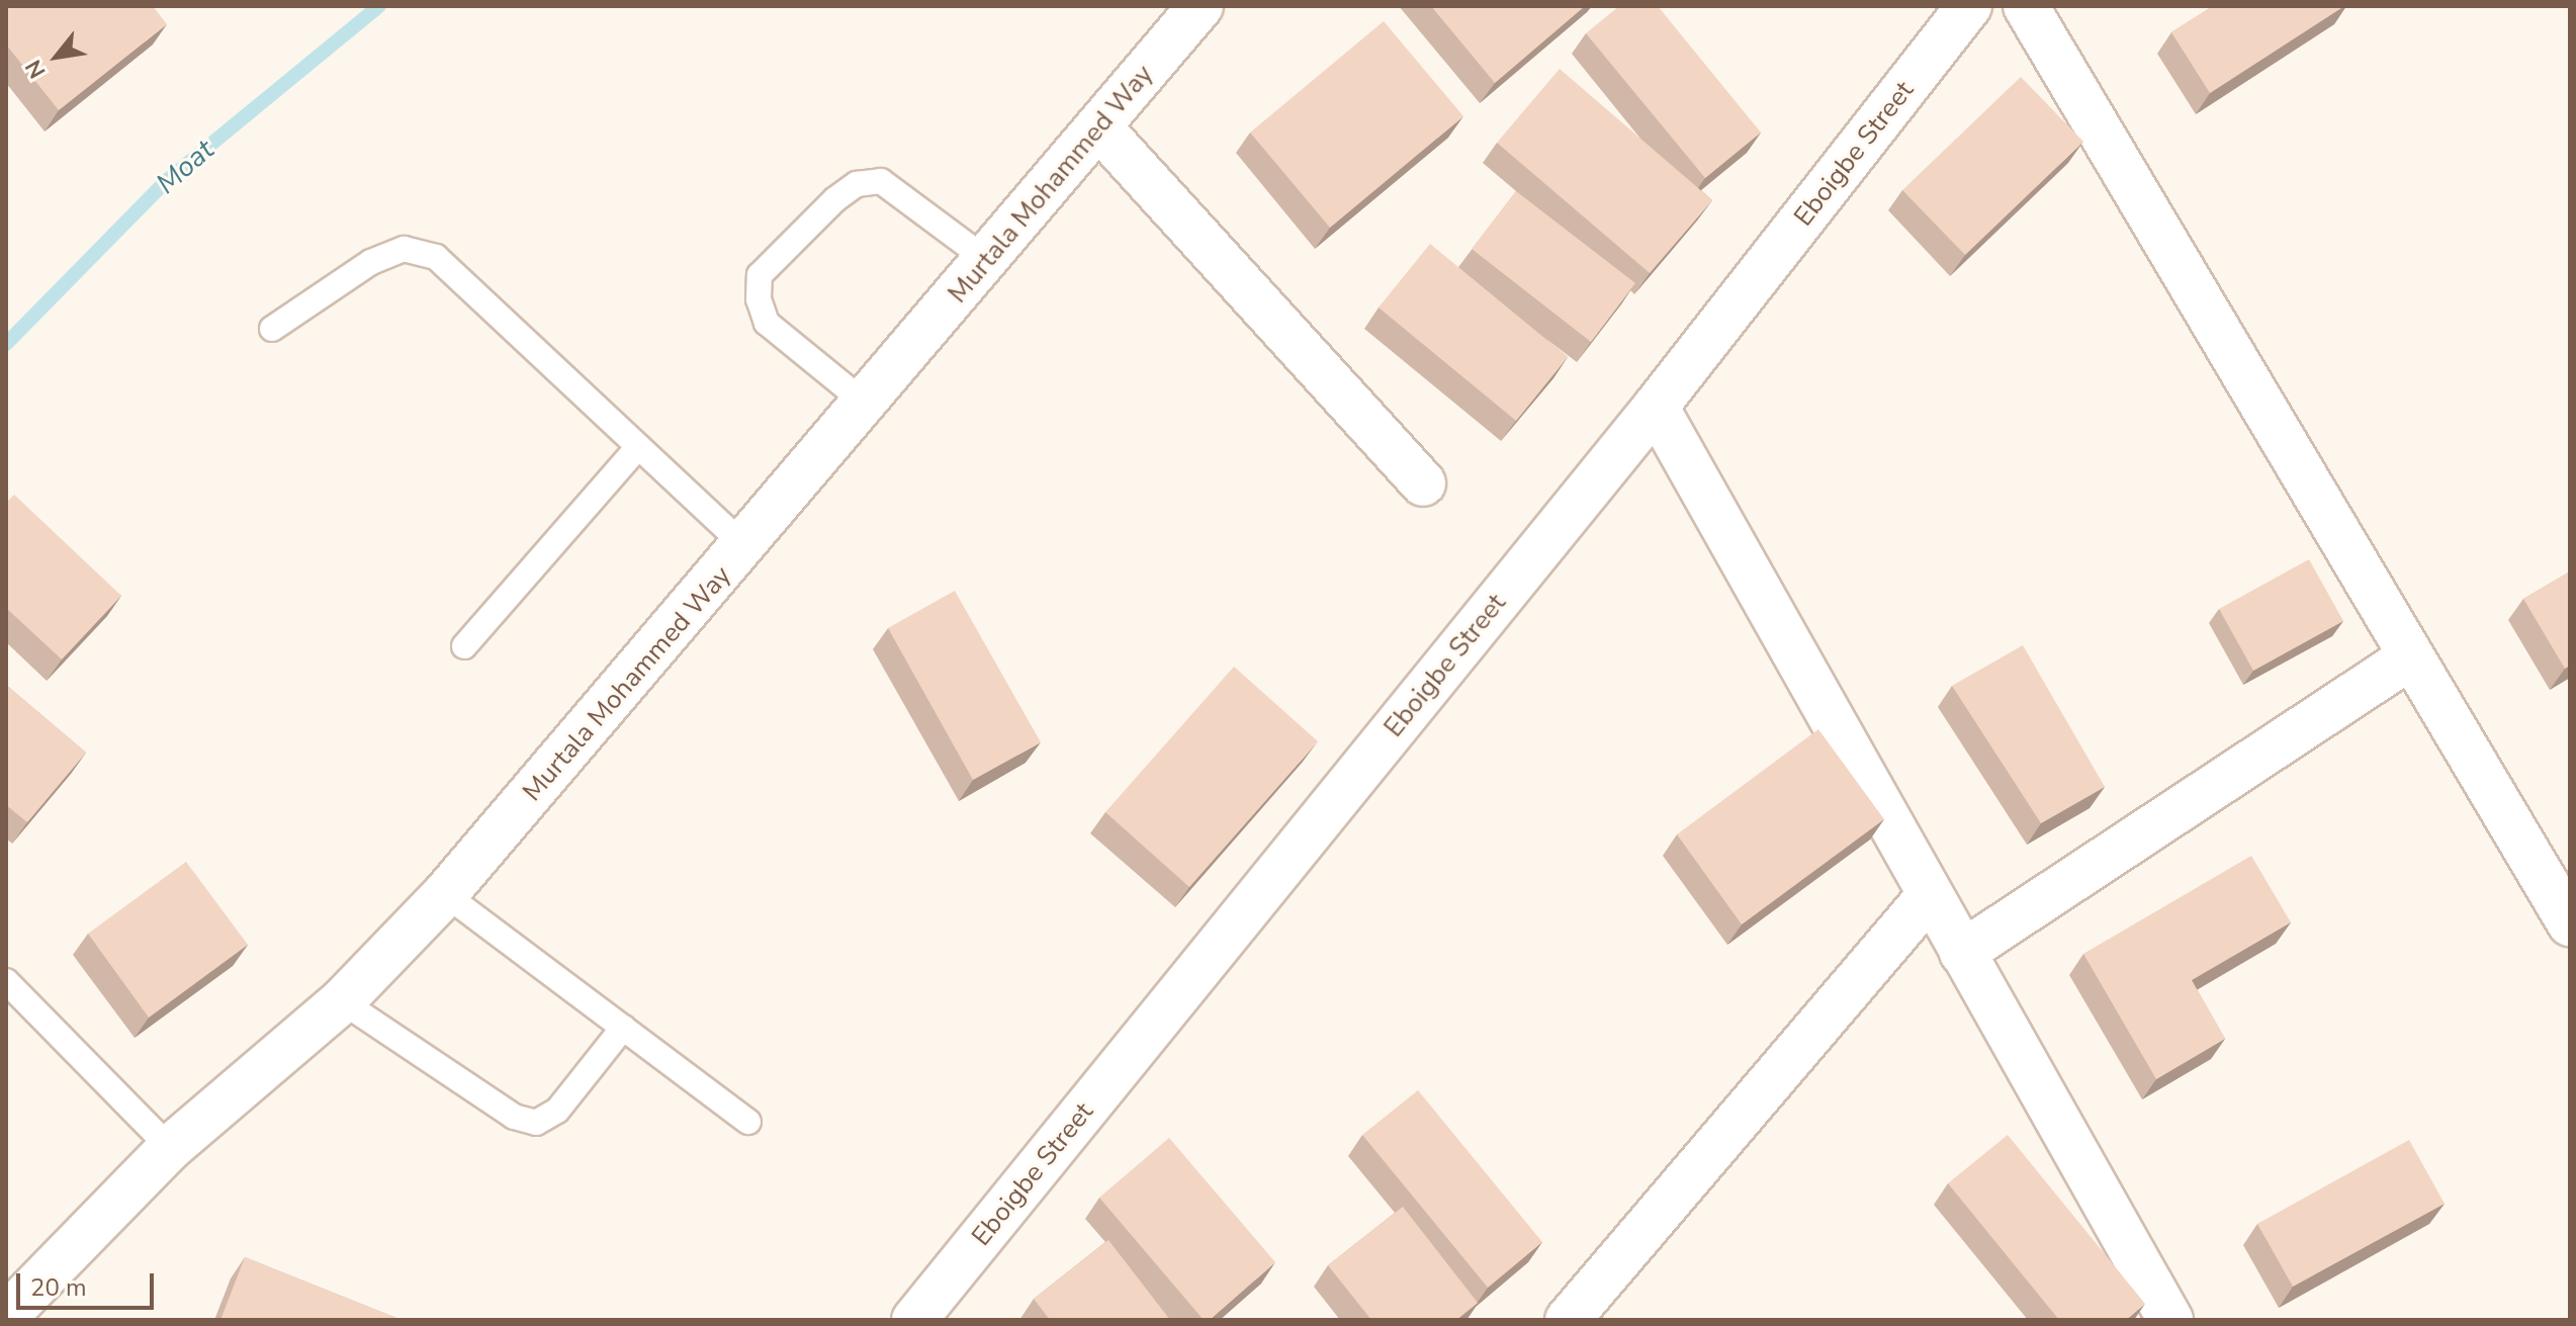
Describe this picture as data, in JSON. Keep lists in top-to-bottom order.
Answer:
{
  "streets": {
    "street": ["Eboigbe Street", "Murtala Mohammed Way"]
  },
  "water": ["Moat"],
  "scale_bar": "20 m",
  "north": "bottom left"
}
